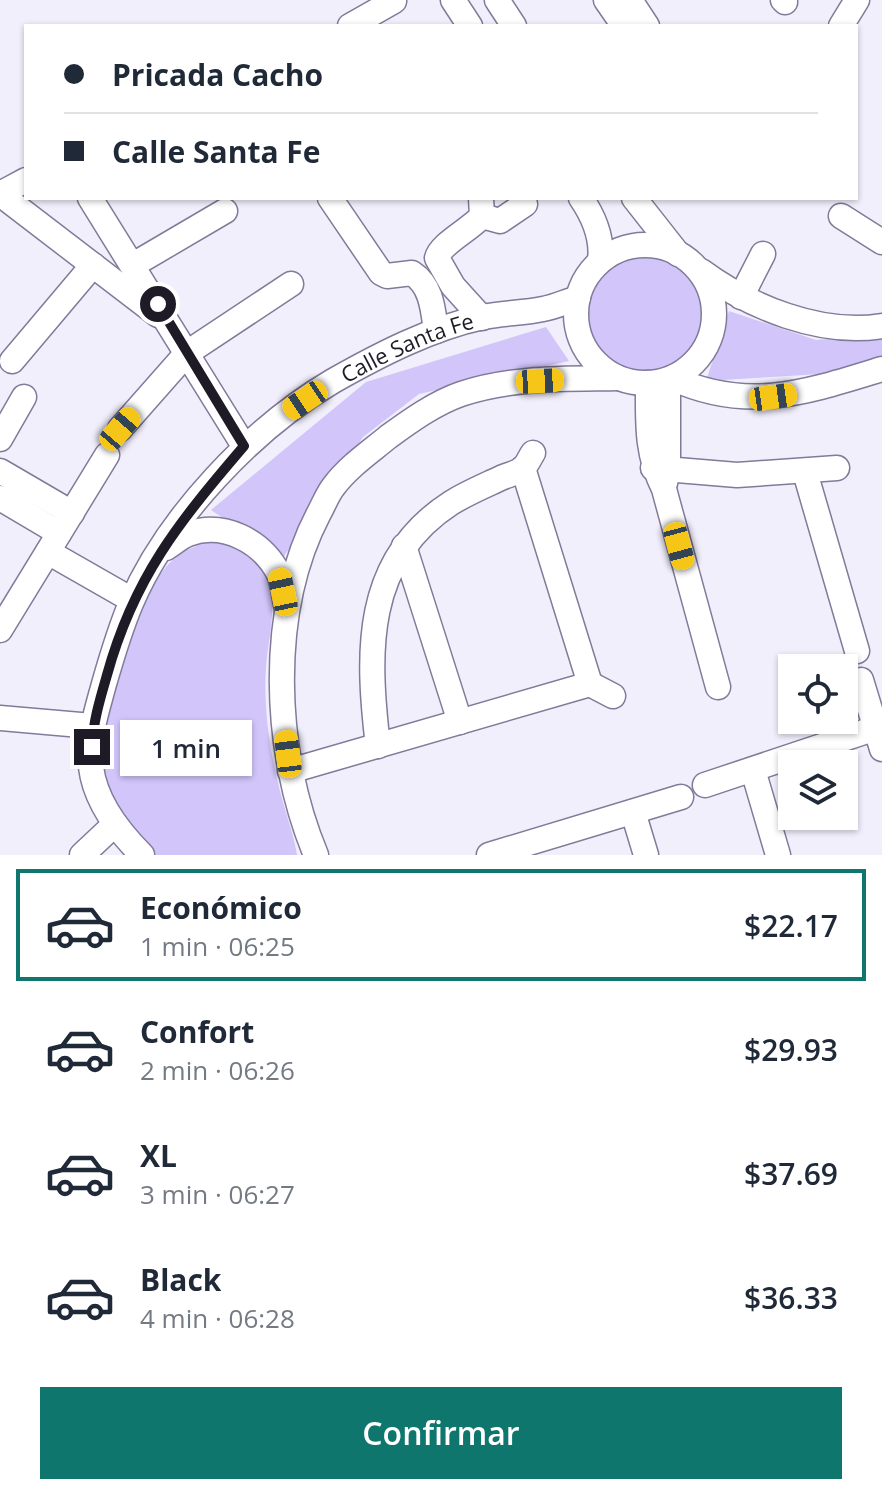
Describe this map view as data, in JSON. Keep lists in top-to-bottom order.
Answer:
{
  "streets": {
    "street": ["Calle Santa Fe"]
  },
  "page": {
    "banner": ["Pricada Cacho", "Calle Santa Fe"],
    "bubble": "1 min",
    "list": [
      {
        "name": "Económico",
        "note": "1 min · 06:25",
        "value": "$22.17"
      },
      {
        "name": "Confort",
        "note": "2 min · 06:26",
        "value": "$29.93"
      },
      {
        "name": "XL",
        "note": "3 min · 06:27",
        "value": "$37.69"
      },
      {
        "name": "Black",
        "note": "4 min · 06:28",
        "value": "$36.33"
      }
    ],
    "buttons": "Confirmar"
  }
}
